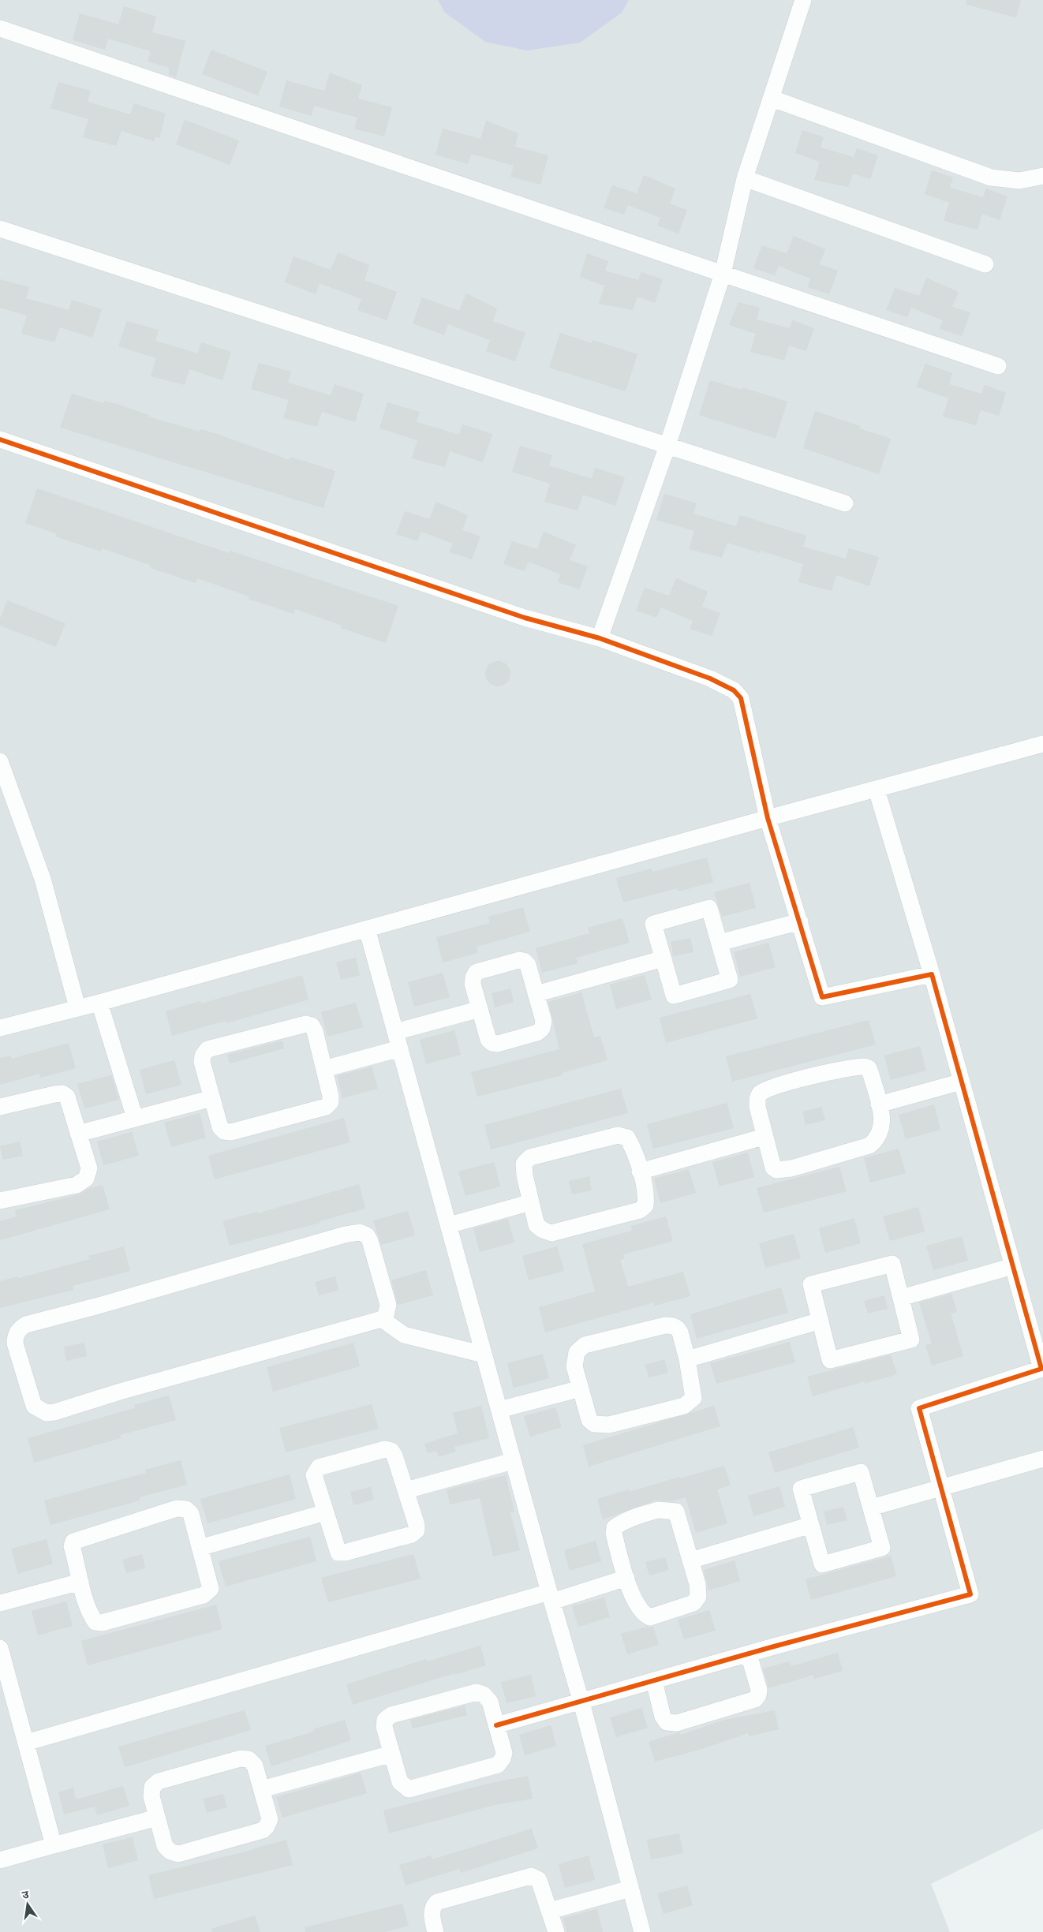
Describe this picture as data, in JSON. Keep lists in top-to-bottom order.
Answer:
{
  "north": "top"
}
